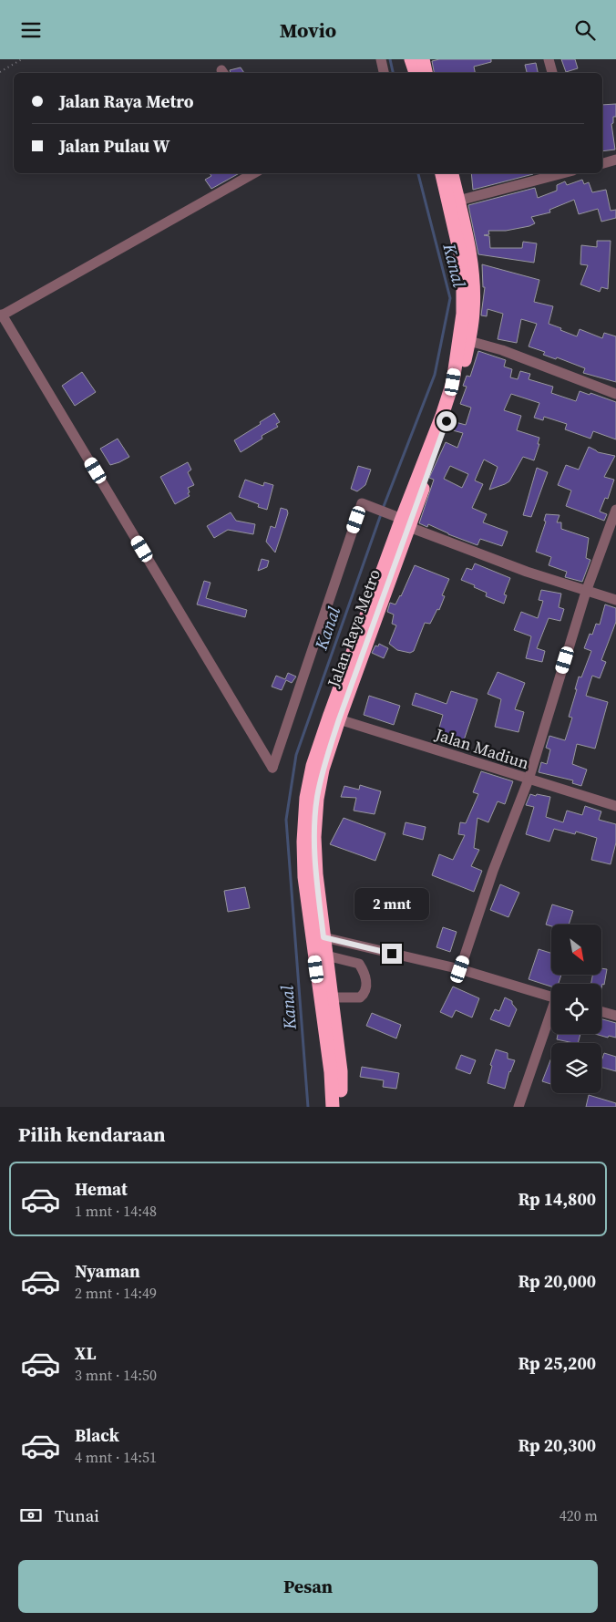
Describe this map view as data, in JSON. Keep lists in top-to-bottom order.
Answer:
{
  "streets": {
    "highway": ["Jalan Raya Metro"],
    "street": ["Jalan Madiun"]
  },
  "crossings": [
    ["Jalan Raya Metro", "Jalan Madiun"]
  ],
  "water": ["Kanal"],
  "north": "bottom right",
  "page": {
    "header": "Movio",
    "banner": ["Jalan Raya Metro", "Jalan Pulau W"],
    "bubble": "2 mnt",
    "heading": "Pilih kendaraan",
    "list": [
      {
        "name": "Hemat",
        "note": "1 mnt · 14:48",
        "value": "Rp 14,800"
      },
      {
        "name": "Nyaman",
        "note": "2 mnt · 14:49",
        "value": "Rp 20,000"
      },
      {
        "name": "XL",
        "note": "3 mnt · 14:50",
        "value": "Rp 25,200"
      },
      {
        "name": "Black",
        "note": "4 mnt · 14:51",
        "value": "Rp 20,300"
      }
    ],
    "pay": ["Tunai", "420 m"],
    "buttons": "Pesan"
  }
}
